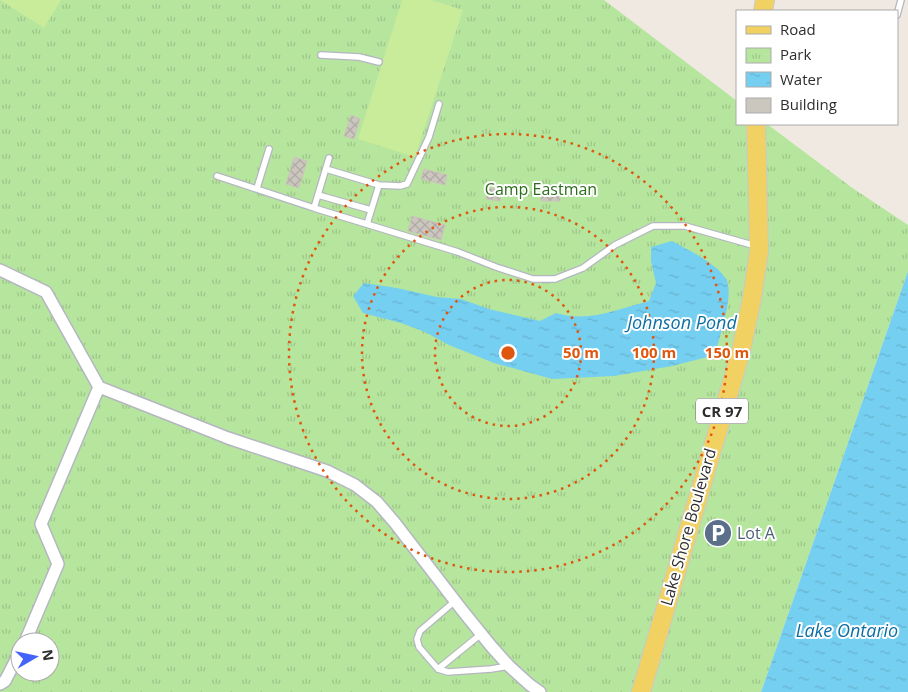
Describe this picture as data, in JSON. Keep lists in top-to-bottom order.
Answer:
{
  "streets": {
    "main road": ["CR 97", "Lake Shore Boulevard"]
  },
  "water": ["Johnson Pond", "Lake Ontario"],
  "parks": ["Camp Eastman"],
  "places": {
    "parking": ["Lot A"]
  },
  "legend": [
    "Road",
    "Park",
    "Water",
    "Building"
  ],
  "north": "right",
  "rings": ["50 m", "100 m", "150 m"]
}
